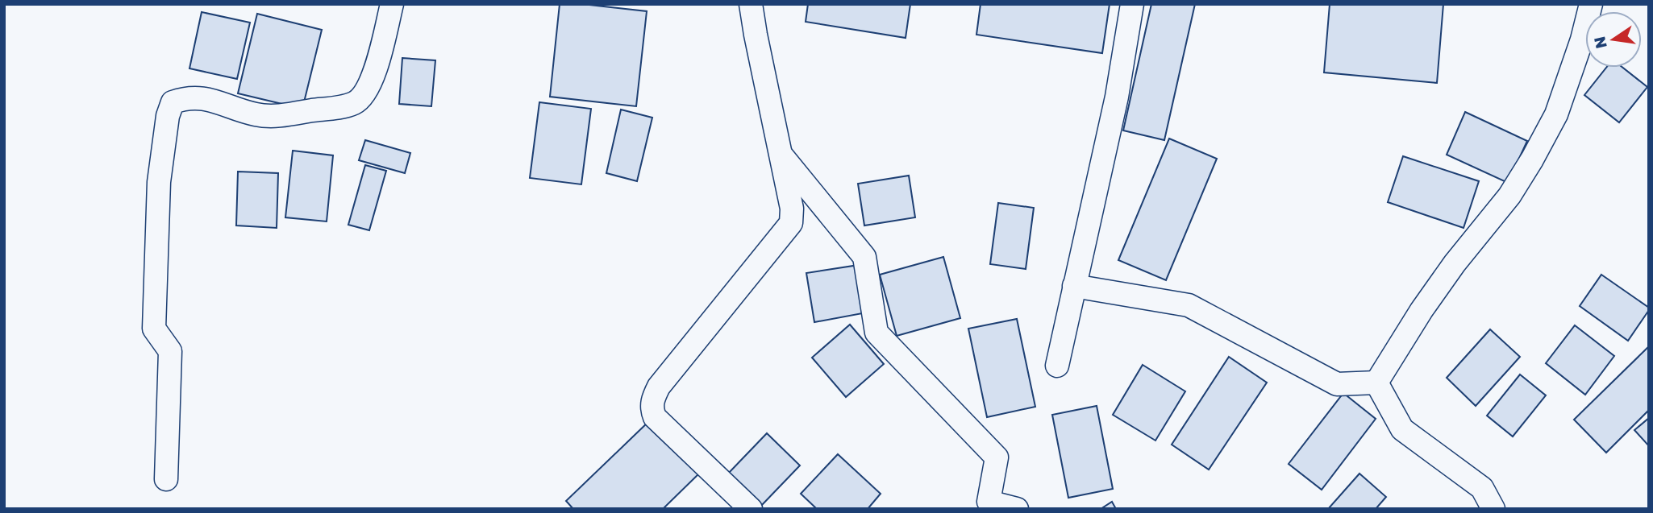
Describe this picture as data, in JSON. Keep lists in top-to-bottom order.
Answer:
{
  "north": "left"
}
